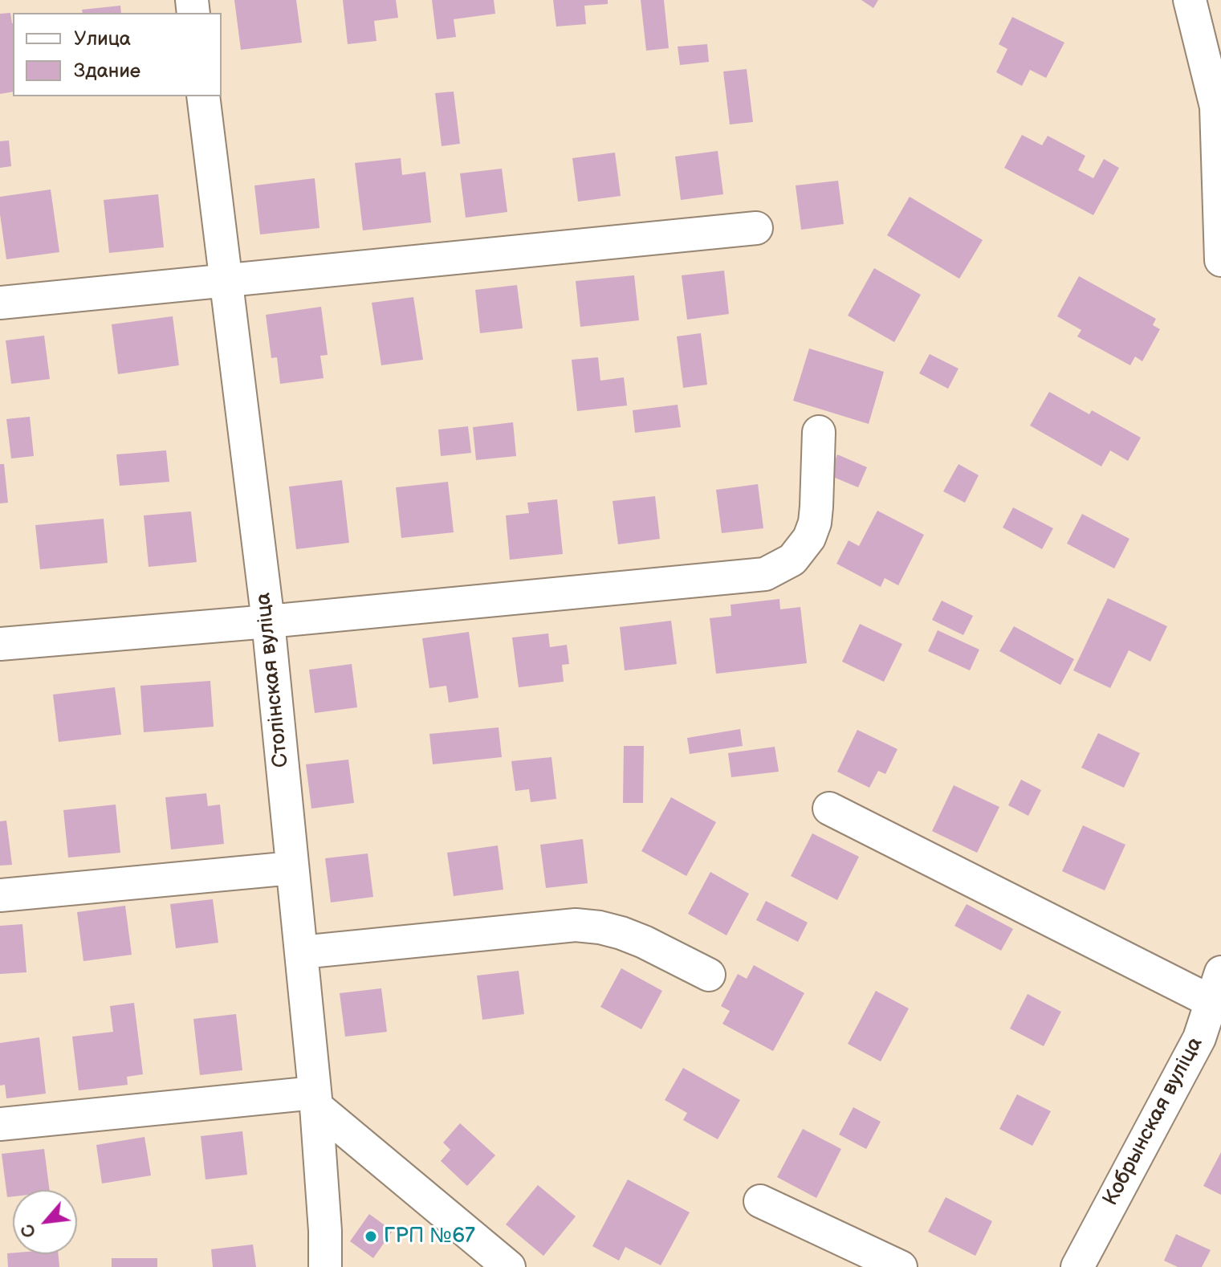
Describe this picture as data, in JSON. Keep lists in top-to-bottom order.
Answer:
{
  "streets": {
    "street": ["Столінская вуліца", "Кобрынская вуліца"]
  },
  "places": ["ГРП №67"],
  "legend": ["Улица", "Здание"],
  "north": "bottom left"
}
